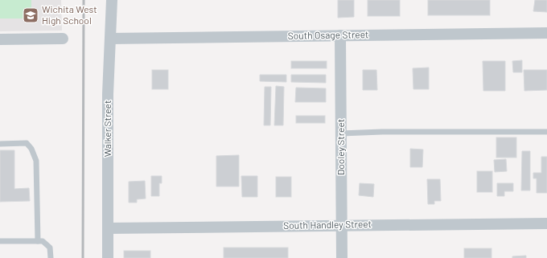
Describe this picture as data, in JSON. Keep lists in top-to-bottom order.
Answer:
{
  "streets": {
    "street": [
      "South Osage Street",
      "Walker Street",
      "Dooley Street",
      "South Handley Street"
    ]
  },
  "crossings": [
    ["South Osage Street", "Walker Street"],
    ["South Osage Street", "Dooley Street"],
    ["Walker Street", "South Handley Street"],
    ["Dooley Street", "South Handley Street"]
  ],
  "places": {
    "school or university": ["Wichita West High School"]
  }
}
